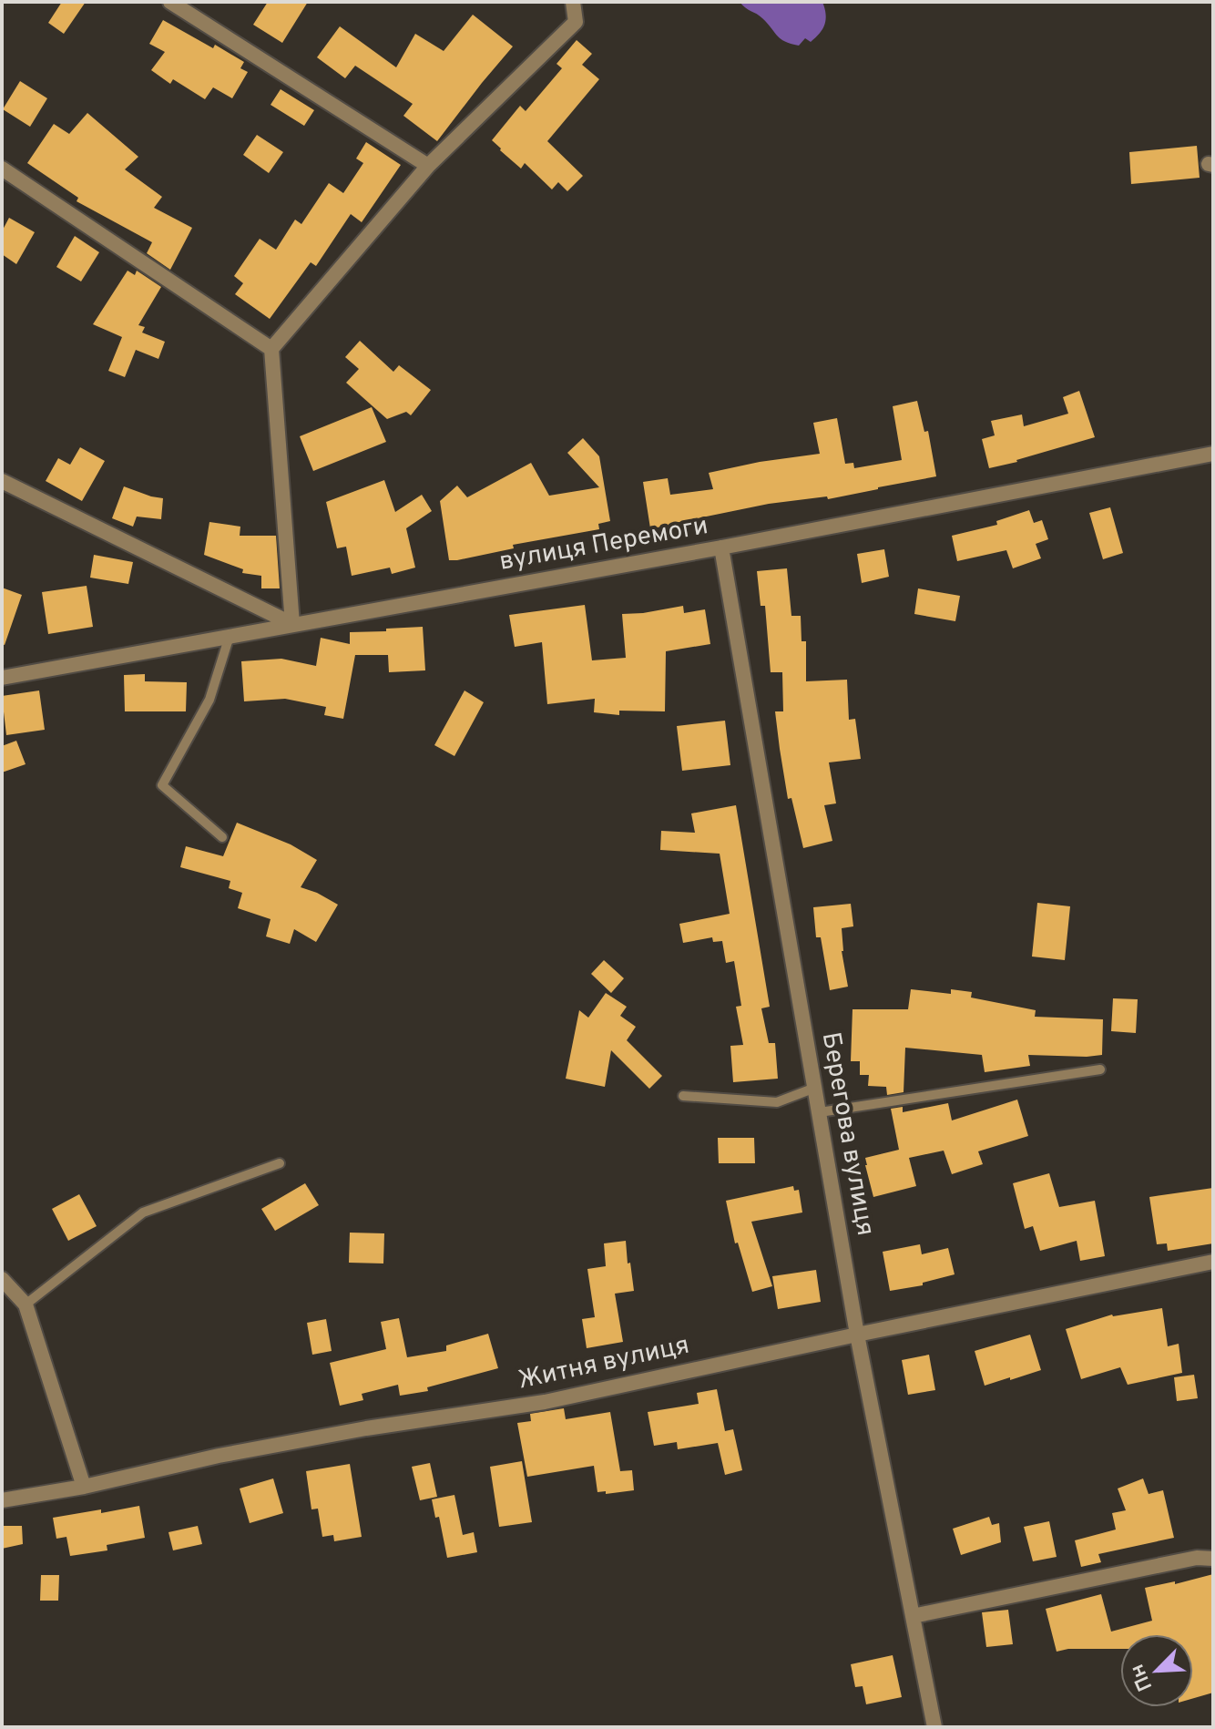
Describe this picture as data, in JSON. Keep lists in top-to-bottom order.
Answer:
{
  "streets": {
    "street": ["вулиця Перемоги", "Берегова вулиця", "Житня вулиця"]
  },
  "crossings": [
    ["вулиця Перемоги", "Берегова вулиця"],
    ["Берегова вулиця", "Житня вулиця"]
  ],
  "north": "bottom left"
}
